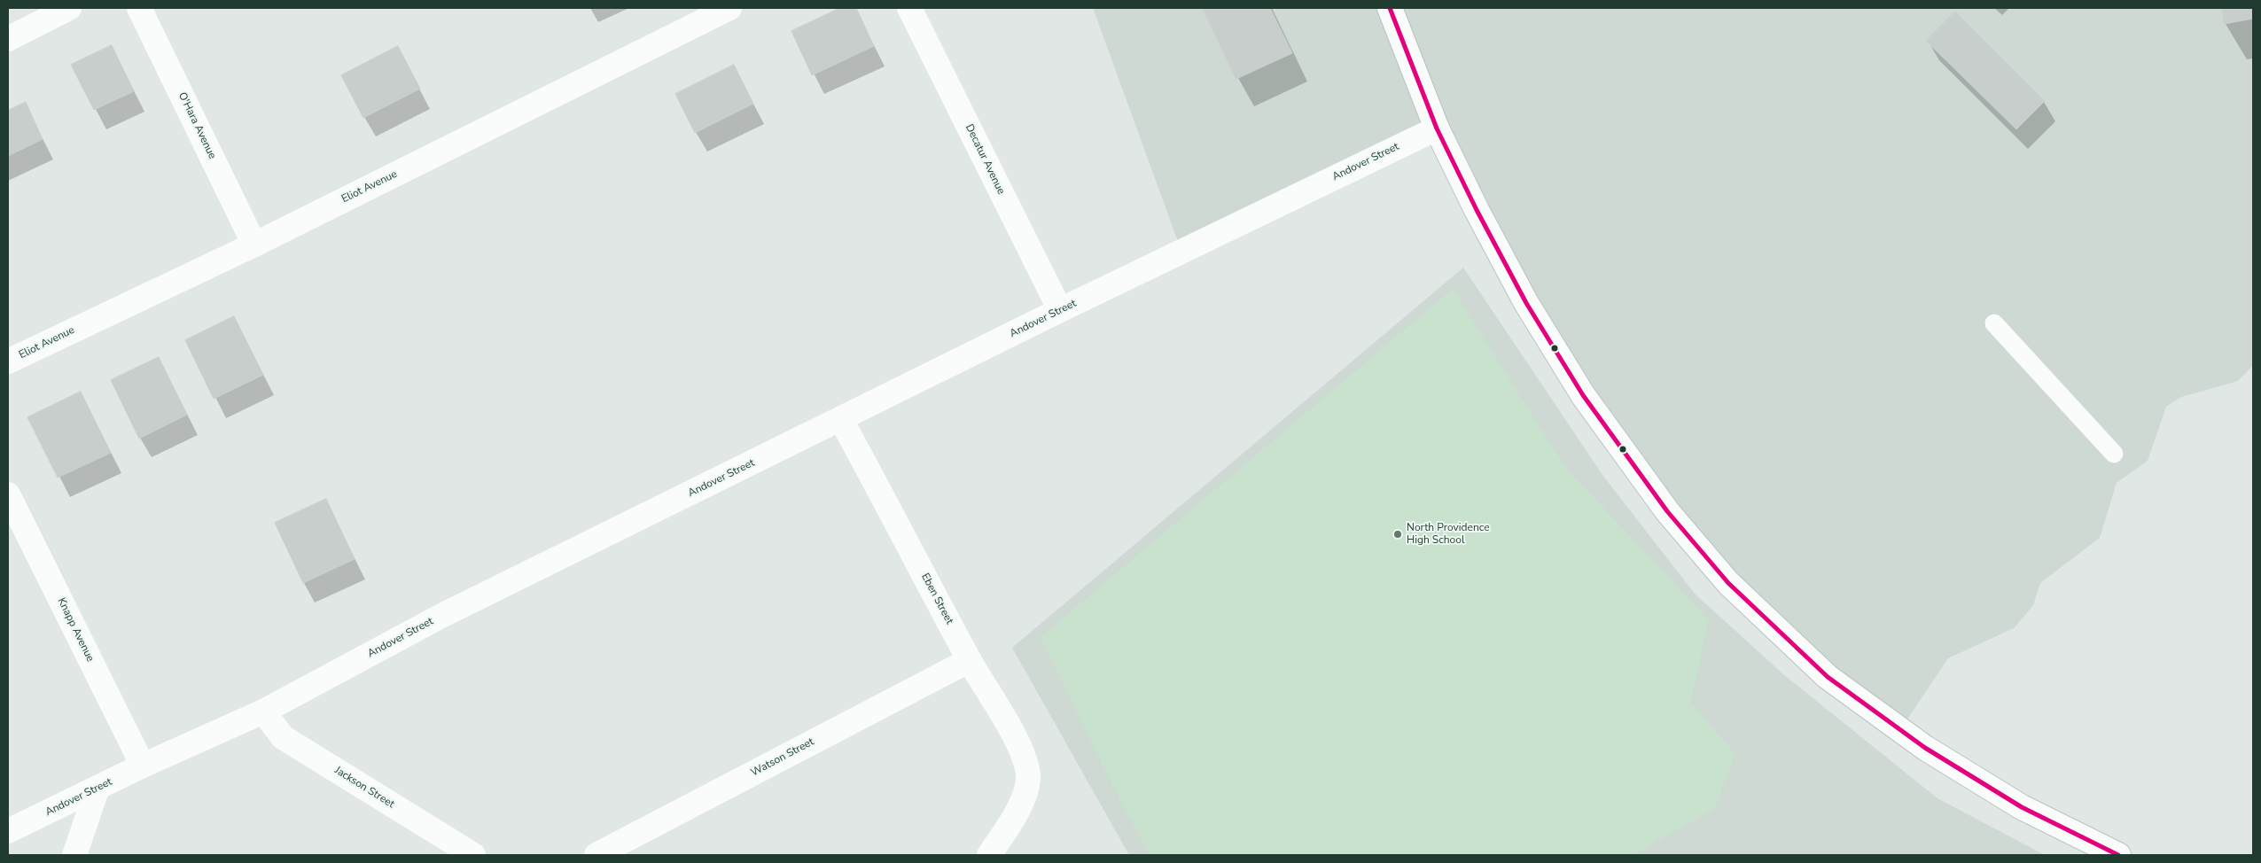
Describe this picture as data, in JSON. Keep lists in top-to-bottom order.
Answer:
{
  "streets": {
    "street": [
      "O'Hara Avenue",
      "Decatur Avenue",
      "Andover Street",
      "Eliot Avenue",
      "Eben Street",
      "Knapp Avenue",
      "Watson Street",
      "Jackson Street"
    ]
  },
  "crossings": [
    ["O'Hara Avenue", "Eliot Avenue"],
    ["Decatur Avenue", "Andover Street"],
    ["Andover Street", "Eben Street"],
    ["Andover Street", "Knapp Avenue"],
    ["Andover Street", "Jackson Street"],
    ["Eben Street", "Watson Street"]
  ],
  "places": ["North Providence High School"]
}
